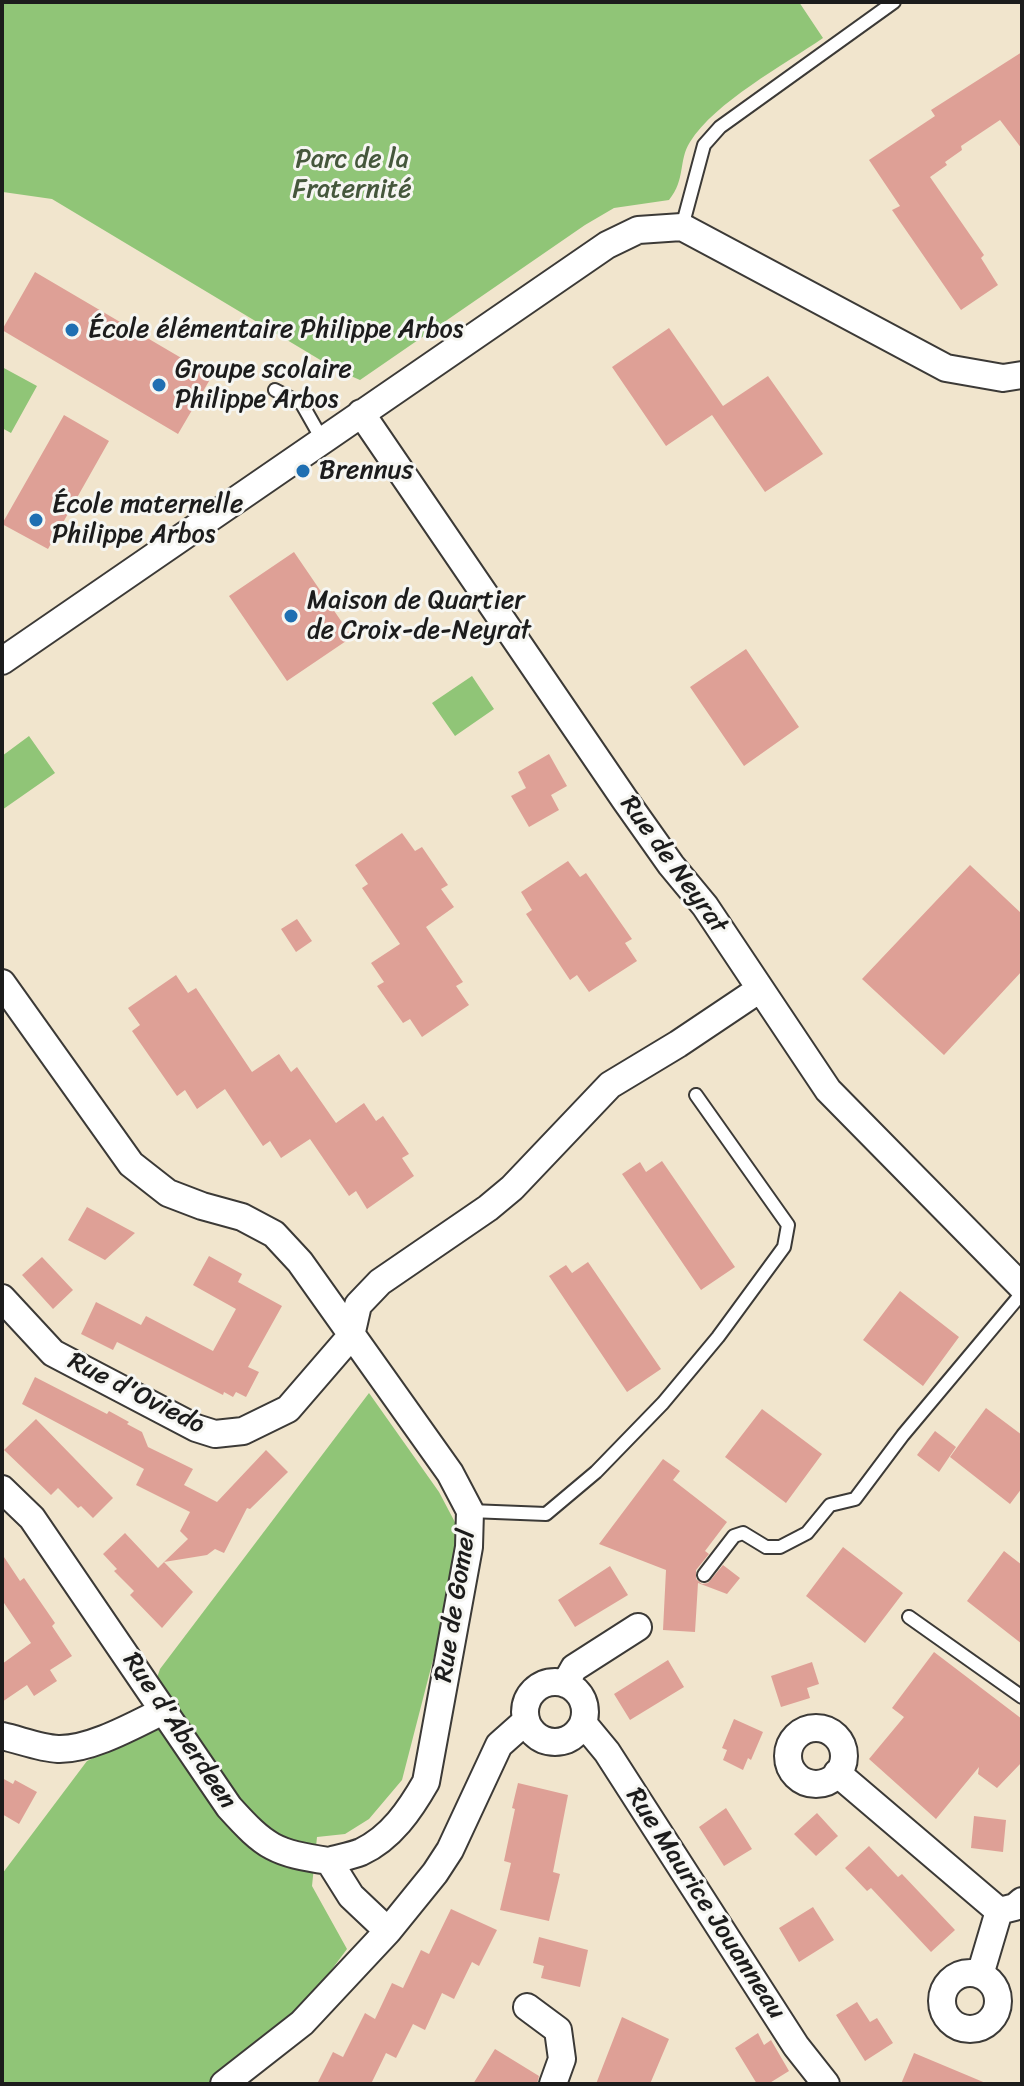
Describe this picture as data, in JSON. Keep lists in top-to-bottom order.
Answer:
{
  "streets": {
    "street": [
      "Rue de Neyrat",
      "Rue d'Oviedo",
      "Rue de Gomel",
      "Rue d'Aberdeen",
      "Rue Maurice Jouanneau"
    ]
  },
  "crossings": [
    ["Rue d'Oviedo", "Rue de Gomel"],
    ["Rue de Gomel", "Rue d'Aberdeen"]
  ],
  "parks": ["Parc de la Fraternité"],
  "places": [
    "École élémentaire Philippe Arbos",
    "Groupe scolaire Philippe Arbos",
    "Brennus",
    "École maternelle Philippe Arbos",
    "Maison de Quartier de Croix-de-Neyrat"
  ]
}
